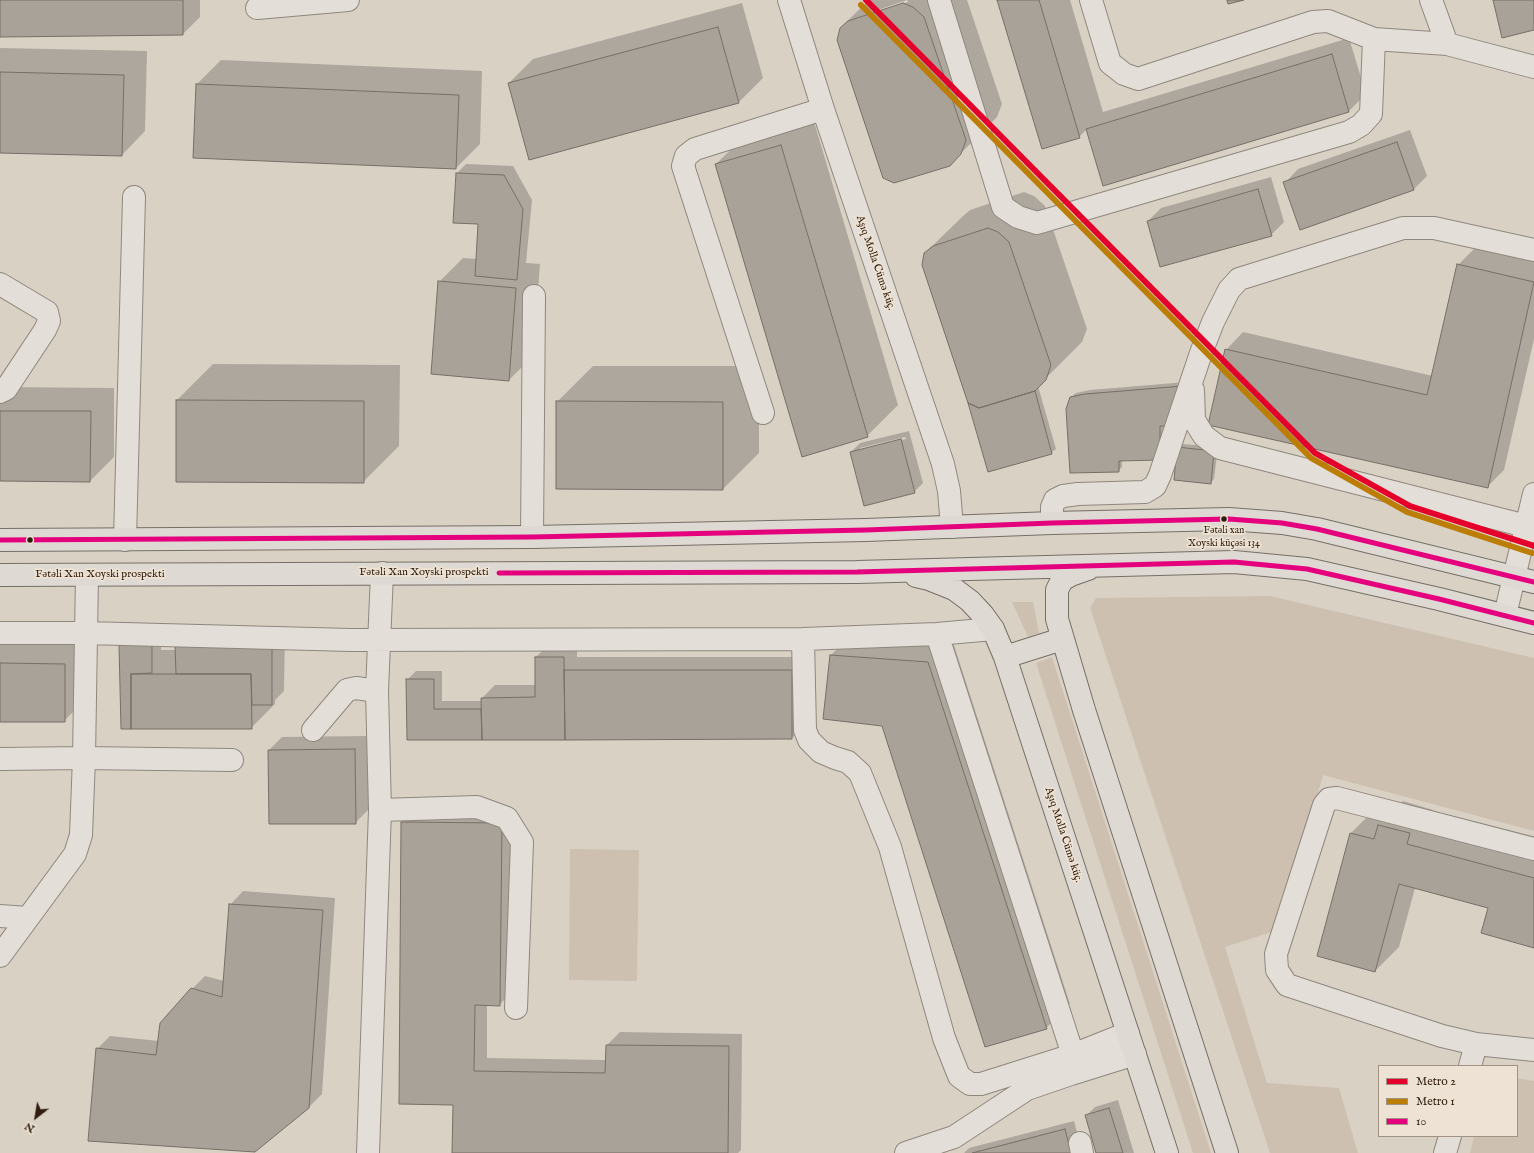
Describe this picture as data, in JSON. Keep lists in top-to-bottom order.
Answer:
{
  "streets": {
    "main road": ["Aşıq Molla Cümə küç.", "Fətəli Xan Xoyski prospekti"]
  },
  "crossings": [
    ["Aşıq Molla Cümə küç.", "Fətəli Xan Xoyski prospekti"]
  ],
  "places": ["Fətəli xan Xoyski küçəsi 134"],
  "lines": ["metro line 2", "metro line 1", "transit line 10"],
  "legend": ["Metro 2", "Metro 1", "10"],
  "north": "bottom left"
}
